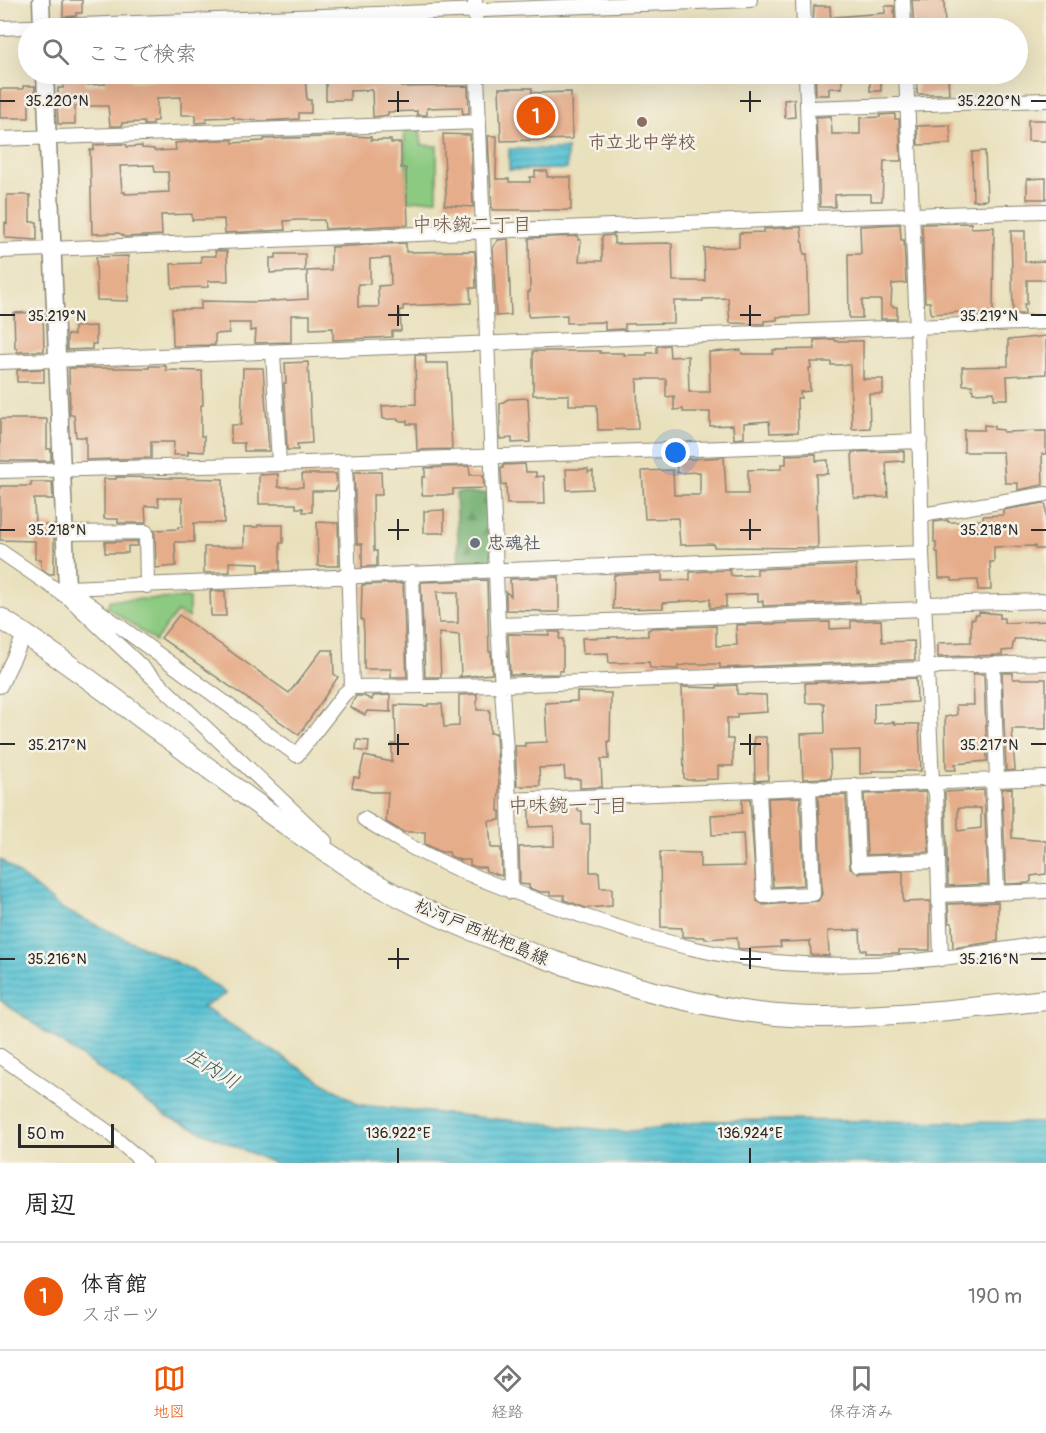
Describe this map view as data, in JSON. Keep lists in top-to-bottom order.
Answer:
{
  "streets": {
    "main road": ["松河戸西枇杷島線"]
  },
  "districts": ["中味鋺二丁目", "中味鋺一丁目"],
  "water": ["庄内川"],
  "places": ["市立北中学校", "忠魂社"],
  "scale_bar": "50 m",
  "page": {
    "search": "ここで検索",
    "pins": "1",
    "scale": "50 m",
    "heading": "周辺",
    "list": [
      {
        "mark": "1",
        "name": "体育館",
        "note": "スポーツ",
        "value": "190 m"
      }
    ],
    "nav": ["地図", "経路", "保存済み"]
  },
  "coordinates": [
    "35.220°N",
    "35.219°N",
    "35.218°N",
    "35.217°N",
    "35.216°N",
    "136.922°E",
    "136.924°E"
  ]
}
